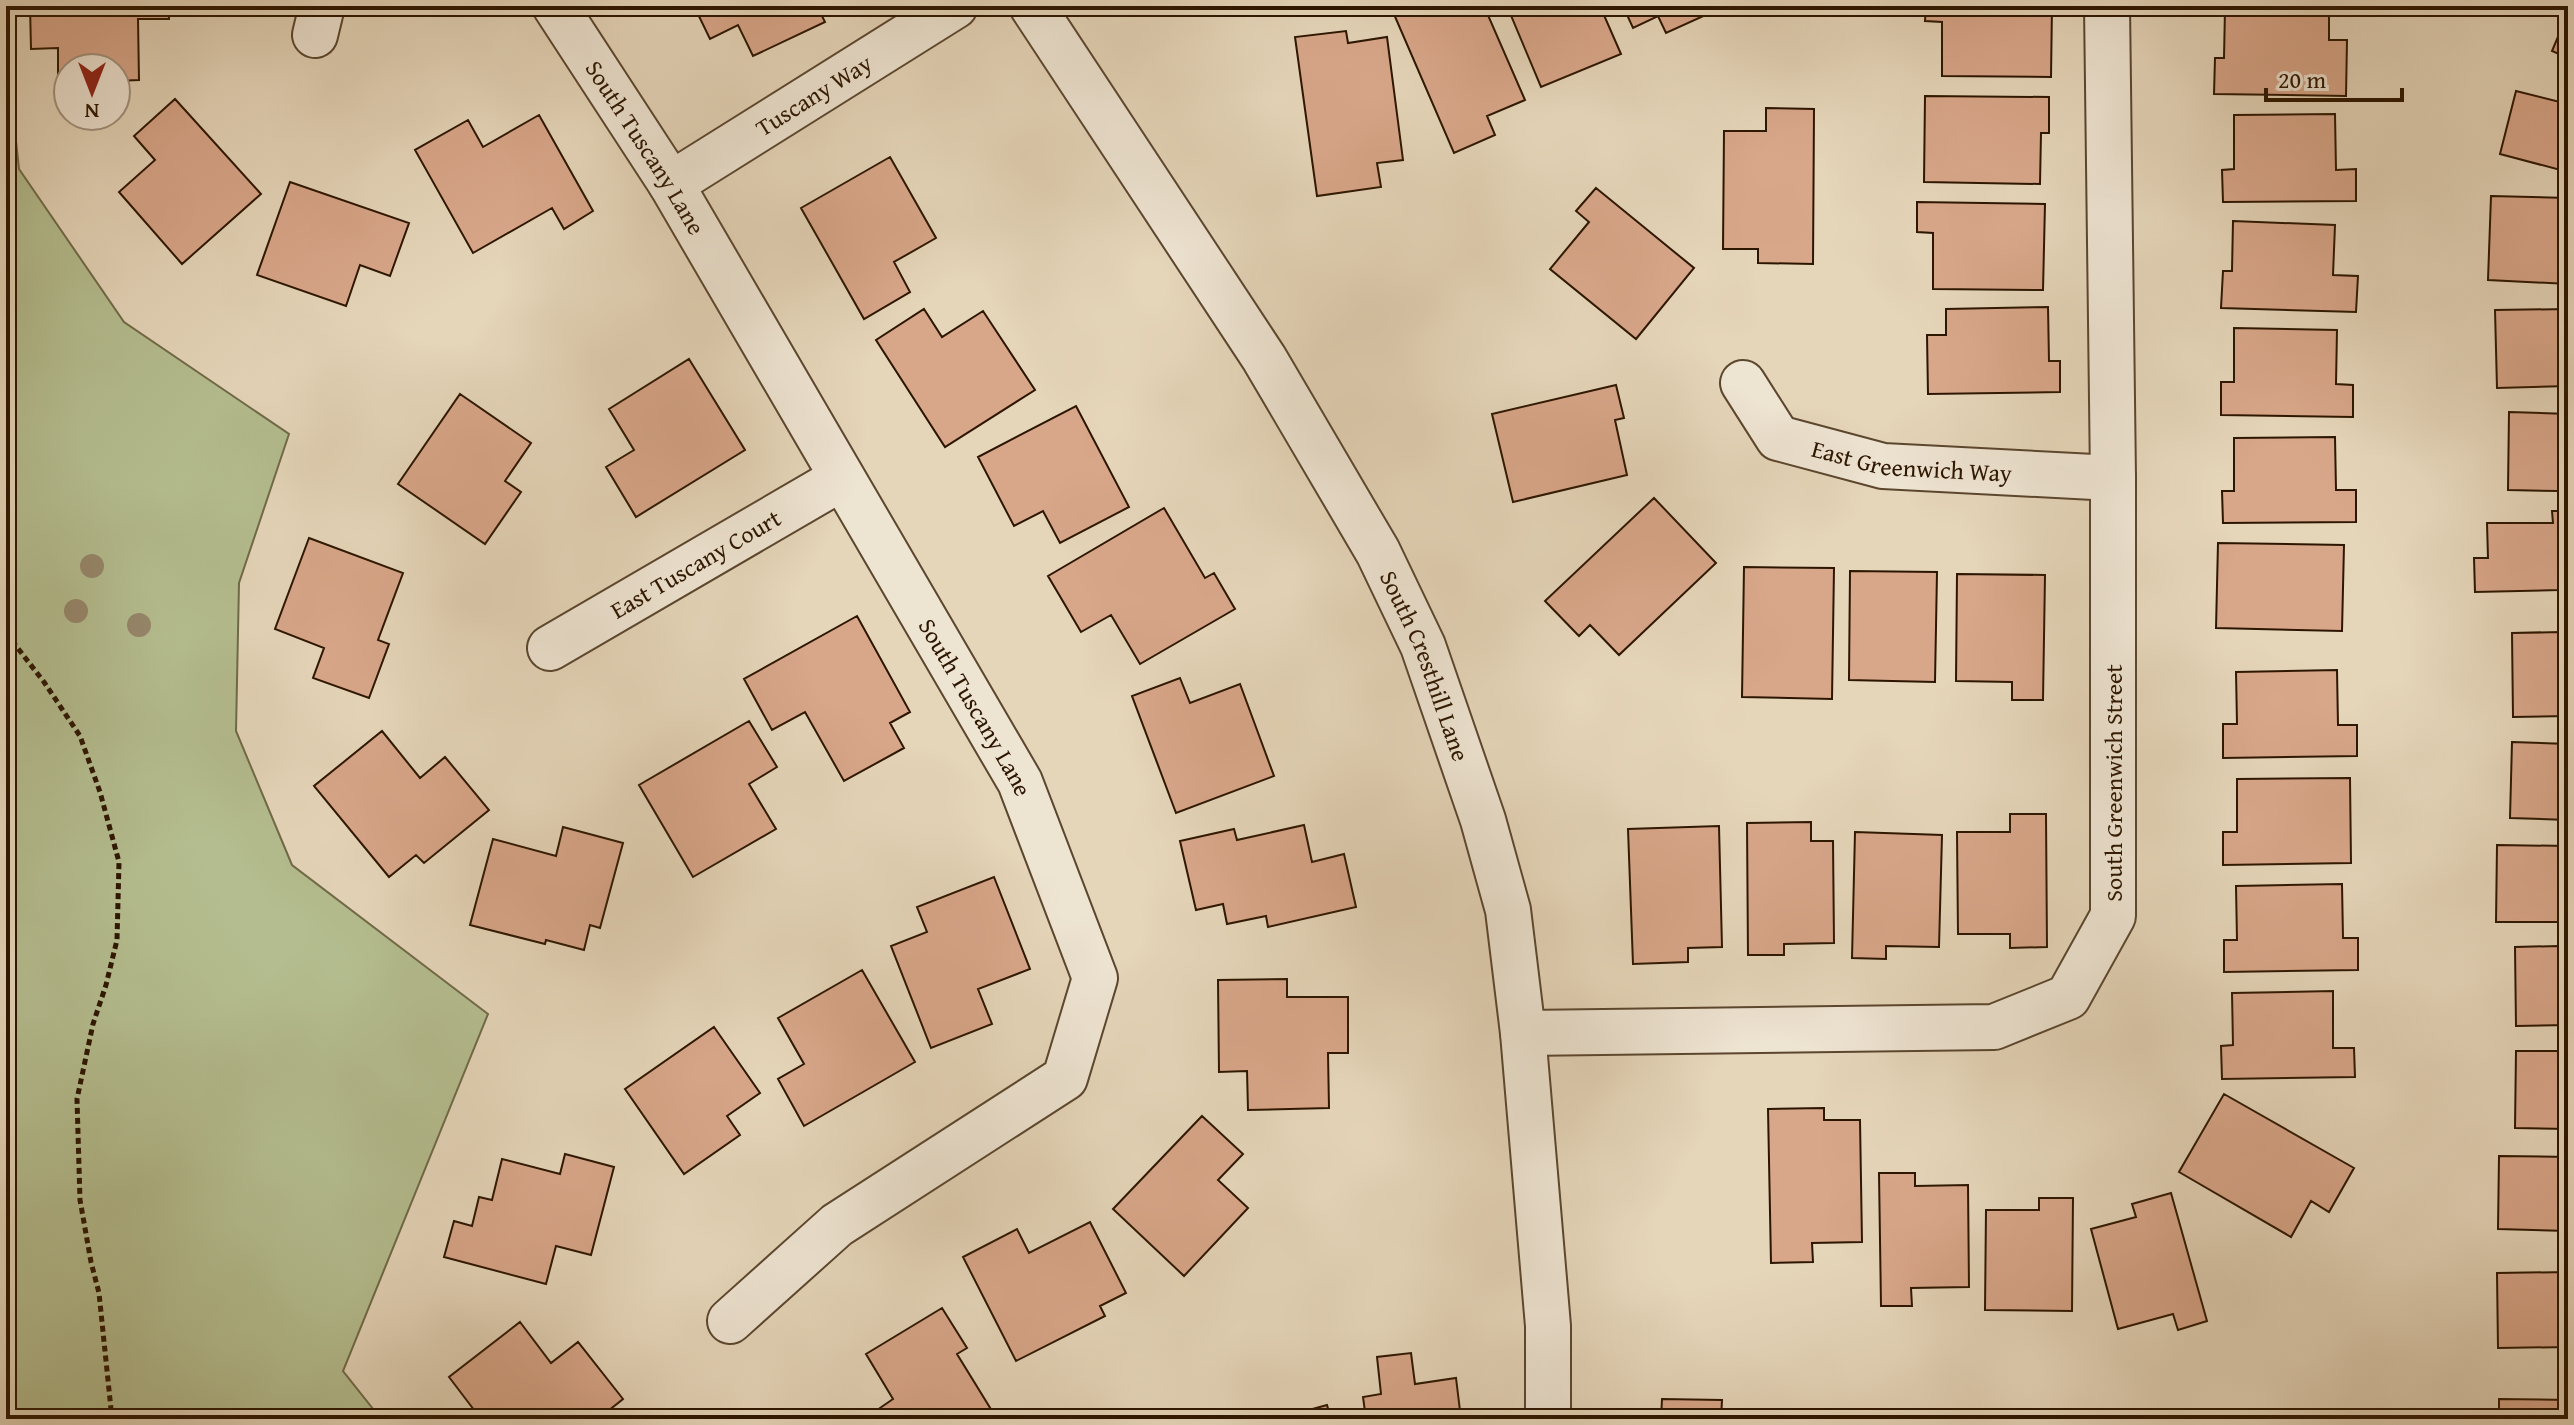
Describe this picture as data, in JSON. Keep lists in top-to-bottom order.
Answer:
{
  "streets": {
    "street": [
      "Tuscany Way",
      "South Tuscany Lane",
      "East Greenwich Way",
      "East Tuscany Court",
      "South Cresthill Lane",
      "South Greenwich Street"
    ]
  },
  "crossings": [
    ["Tuscany Way", "South Tuscany Lane"],
    ["South Tuscany Lane", "East Tuscany Court"],
    ["East Greenwich Way", "South Greenwich Street"],
    ["South Cresthill Lane", "South Greenwich Street"]
  ],
  "scale_bar": "20 m",
  "north": "bottom"
}
